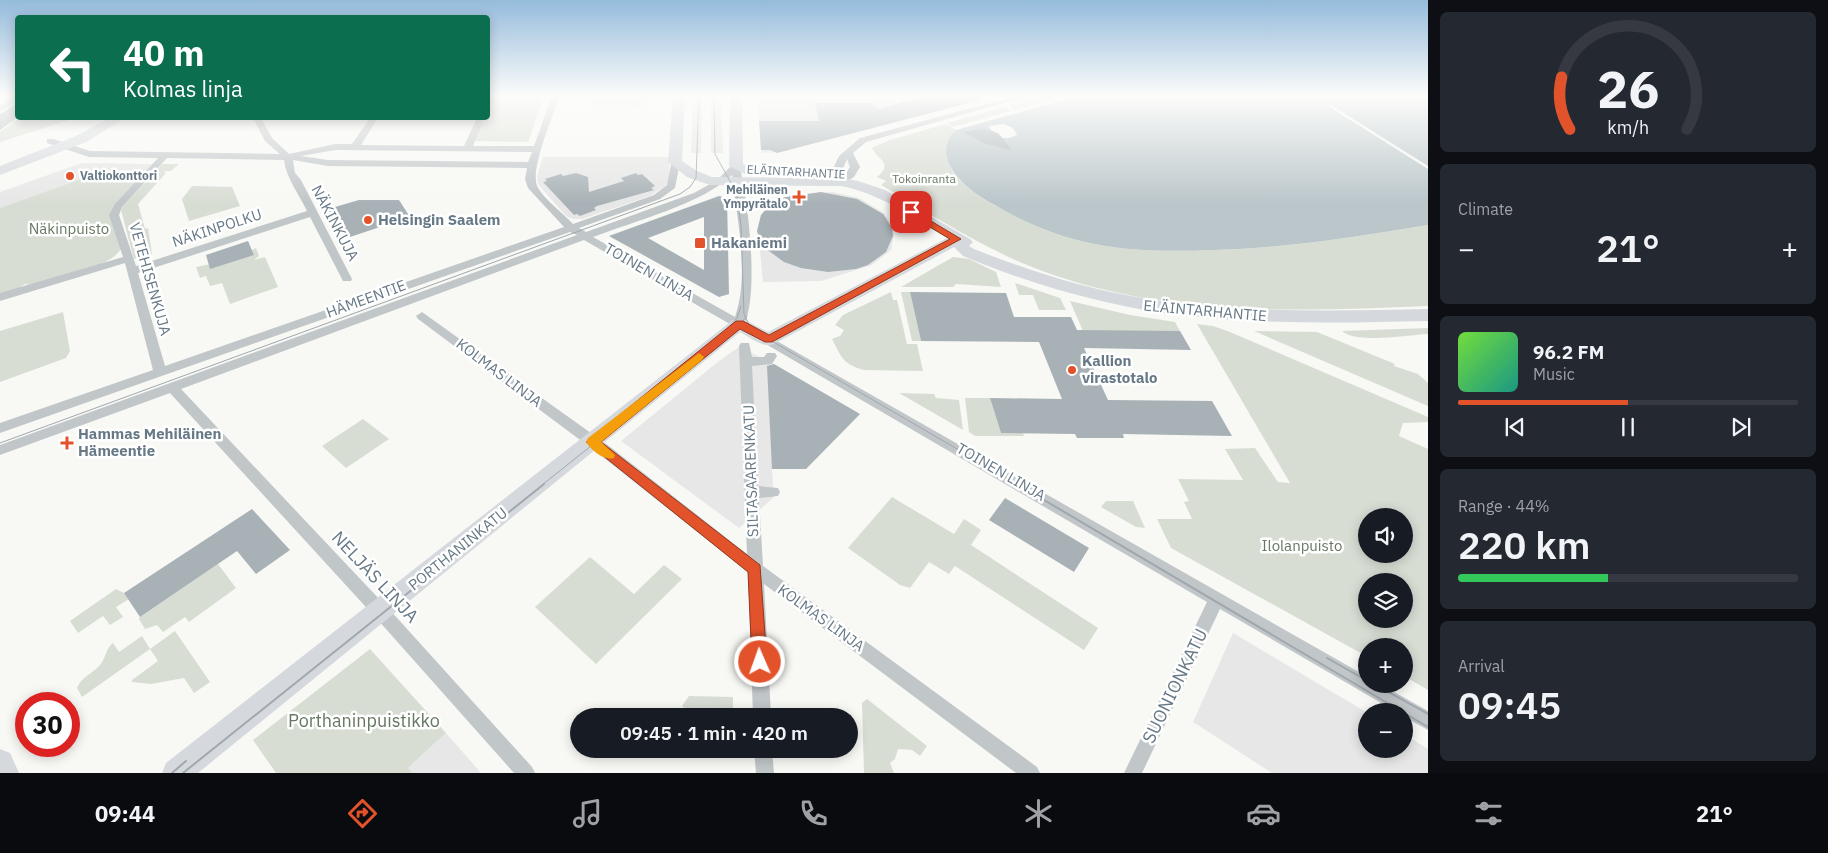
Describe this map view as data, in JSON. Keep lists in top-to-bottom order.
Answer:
{
  "streets": {
    "main road": ["ELÄINTARHANTIE", "TOINEN LINJA", "PORTHANINKATU"],
    "street": [
      "NÄKINKUJA",
      "NÄKINPOLKU",
      "VETEHISENKUJA",
      "HÄMEENTIE",
      "KOLMAS LINJA",
      "SILTASAARENKATU",
      "NELJÄS LINJA",
      "SUONIONKATU"
    ]
  },
  "crossings": [
    ["ELÄINTARHANTIE", "HÄMEENTIE"],
    ["NÄKINKUJA", "NÄKINPOLKU"],
    ["NÄKINPOLKU", "VETEHISENKUJA"],
    ["TOINEN LINJA", "HÄMEENTIE"],
    ["TOINEN LINJA", "PORTHANINKATU"],
    ["TOINEN LINJA", "SUONIONKATU"],
    ["VETEHISENKUJA", "HÄMEENTIE"],
    ["HÄMEENTIE", "NELJÄS LINJA"],
    ["KOLMAS LINJA", "SILTASAARENKATU"],
    ["KOLMAS LINJA", "PORTHANINKATU"],
    ["PORTHANINKATU", "NELJÄS LINJA"]
  ],
  "parks": [
    "Tokoinranta",
    "Näkinpuisto",
    "Ilolanpuisto",
    "Porthaninpuistikko"
  ],
  "places": {
    "other": ["Valtiokonttori", "Helsingin Saalem", "Kallion virastotalo"],
    "health": ["Mehiläinen Ympyrätalo", "Hammas Mehiläinen Hämeentie"],
    "transit": ["Hakaniemi"]
  },
  "page": {
    "turn": ["40 m", "Kolmas linja"],
    "tile": [
      "Climate",
      ["Range · 44%", "220 km"],
      ["Arrival", "09:45"]
    ],
    "heat": ["−", "21°", "+"],
    "song": ["96.2 FM", "Music"],
    "map_buttons": ["+", "−"],
    "limit": "30",
    "trip": "09:45 · 1 min · 420 m",
    "tabs": ["09:44", "21°"],
    "gauge": ["26", "km/h"]
  }
}
